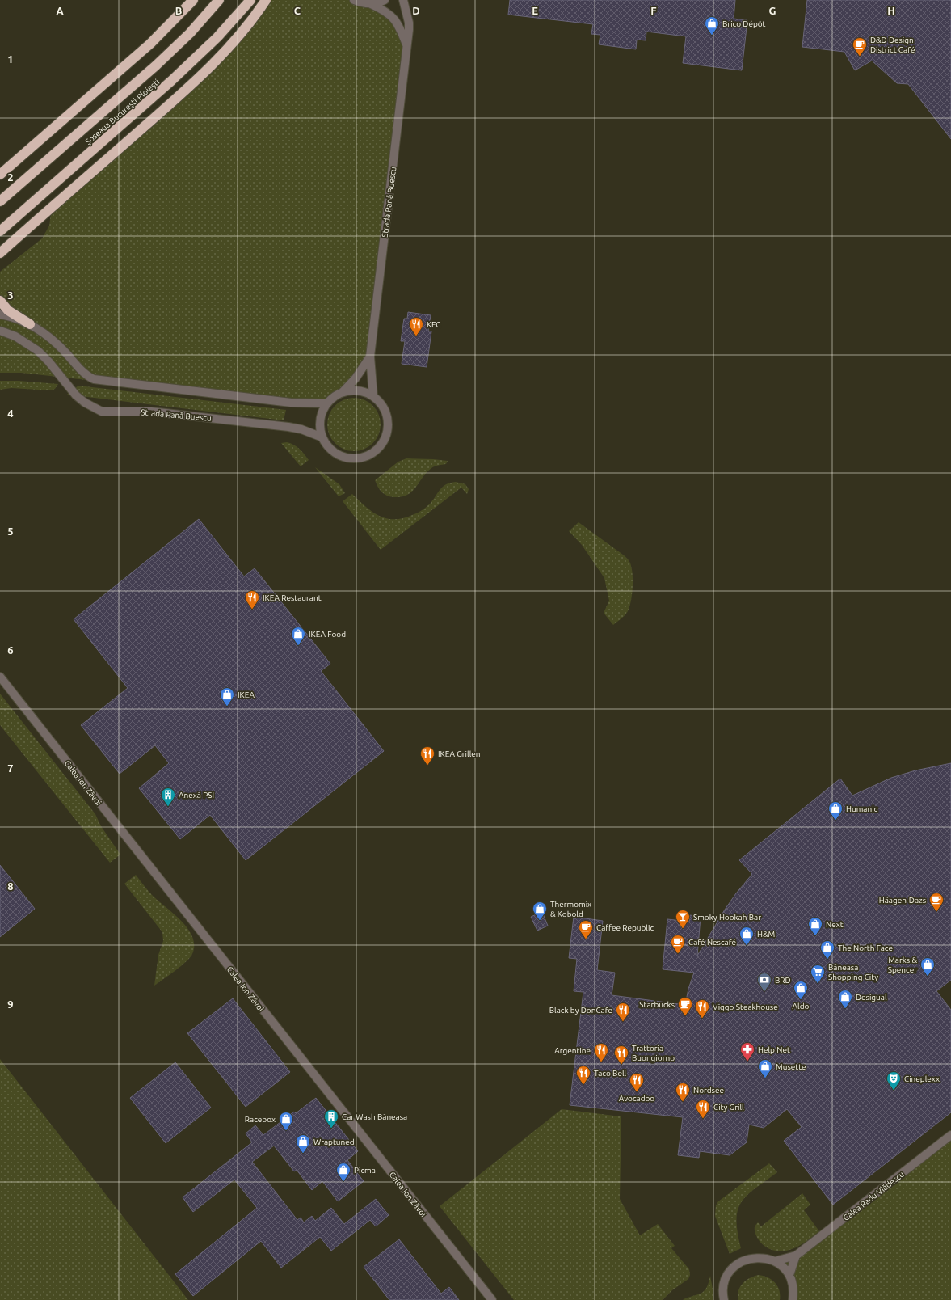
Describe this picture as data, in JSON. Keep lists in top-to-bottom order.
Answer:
{
  "streets": {
    "highway": ["Șoseaua București-Ploiești"],
    "street": ["Strada Pană Buescu", "Calea Ion Zăvoi", "Calea Radu Vlădescu"]
  },
  "places": {
    "shop": [
      "Brico Dépôt",
      "IKEA Food",
      "IKEA",
      "Humanic",
      "Thermomix & Kobold",
      "Next",
      "H&M",
      "The North Face",
      "Marks & Spencer",
      "Aldo",
      "Desigual",
      "Musette",
      "Racebox",
      "Wraptuned",
      "Picma"
    ],
    "cafe": [
      "D&D Design District Café",
      "Häagen-Dazs",
      "Caffee Republic",
      "Café Nescafé",
      "Starbucks"
    ],
    "restaurant": [
      "KFC",
      "IKEA Restaurant",
      "IKEA Grillen",
      "Viggo Steakhouse",
      "Black by DonCafe",
      "Argentine",
      "Trattoria Buongiorno",
      "Taco Bell",
      "Avocadoo",
      "Nordsee",
      "City Grill"
    ],
    "building": ["Anexă PSI", "Car Wash Băneasa"],
    "bar": ["Smoky Hookah Bar"],
    "supermarket": ["Băneasa Shopping City"],
    "bank": ["BRD"],
    "pharmacy": ["Help Net"],
    "theatre": ["Cineplexx"]
  },
  "grid": {
    "columns": [
      "A",
      "B",
      "C",
      "D",
      "E",
      "F",
      "G",
      "H"
    ],
    "rows": [
      "1",
      "2",
      "3",
      "4",
      "5",
      "6",
      "7",
      "8",
      "9"
    ]
  }
}
